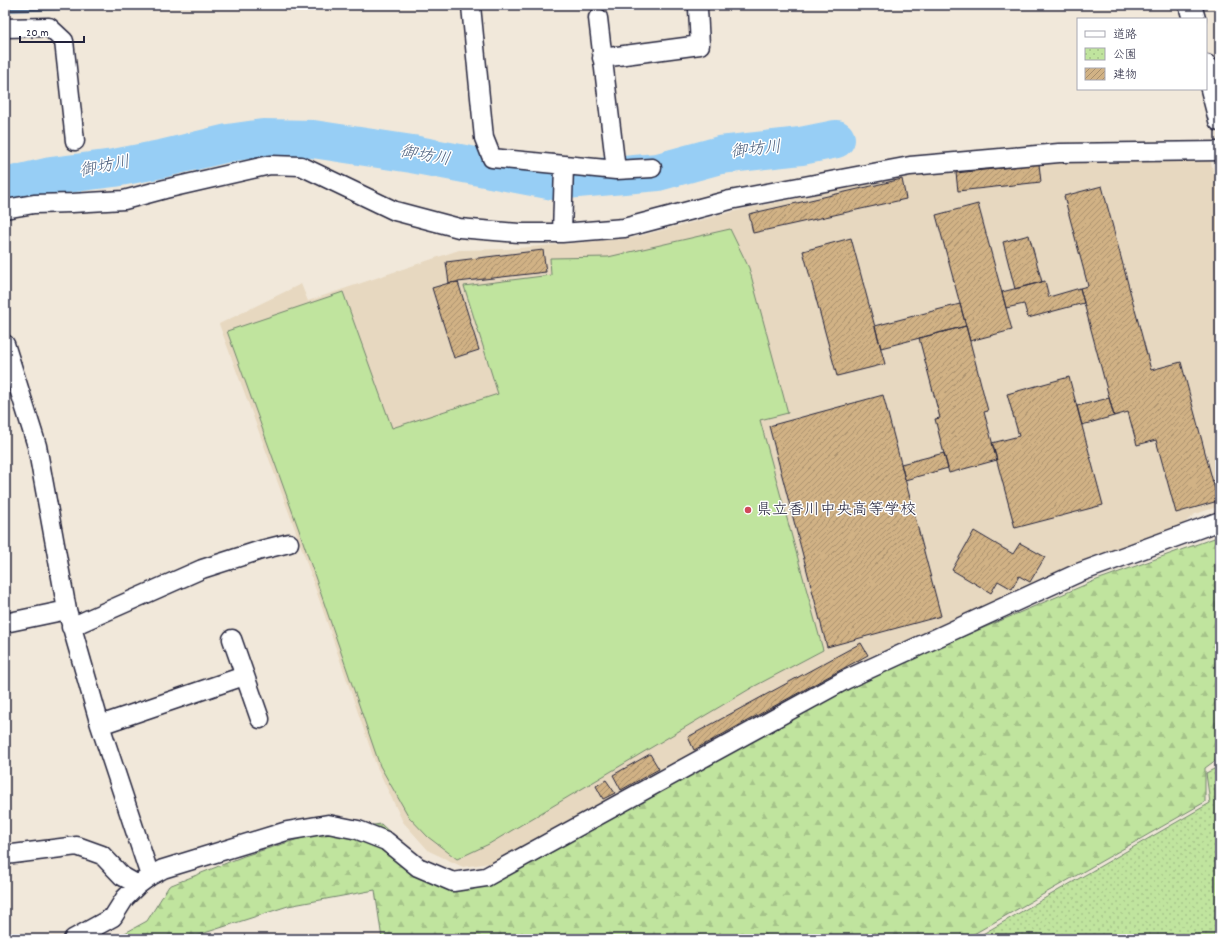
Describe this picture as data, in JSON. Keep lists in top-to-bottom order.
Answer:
{
  "water": ["御坊川"],
  "places": ["県立香川中央高等学校"],
  "legend": ["道路", "公園", "建物"],
  "scale_bar": "20 m"
}
